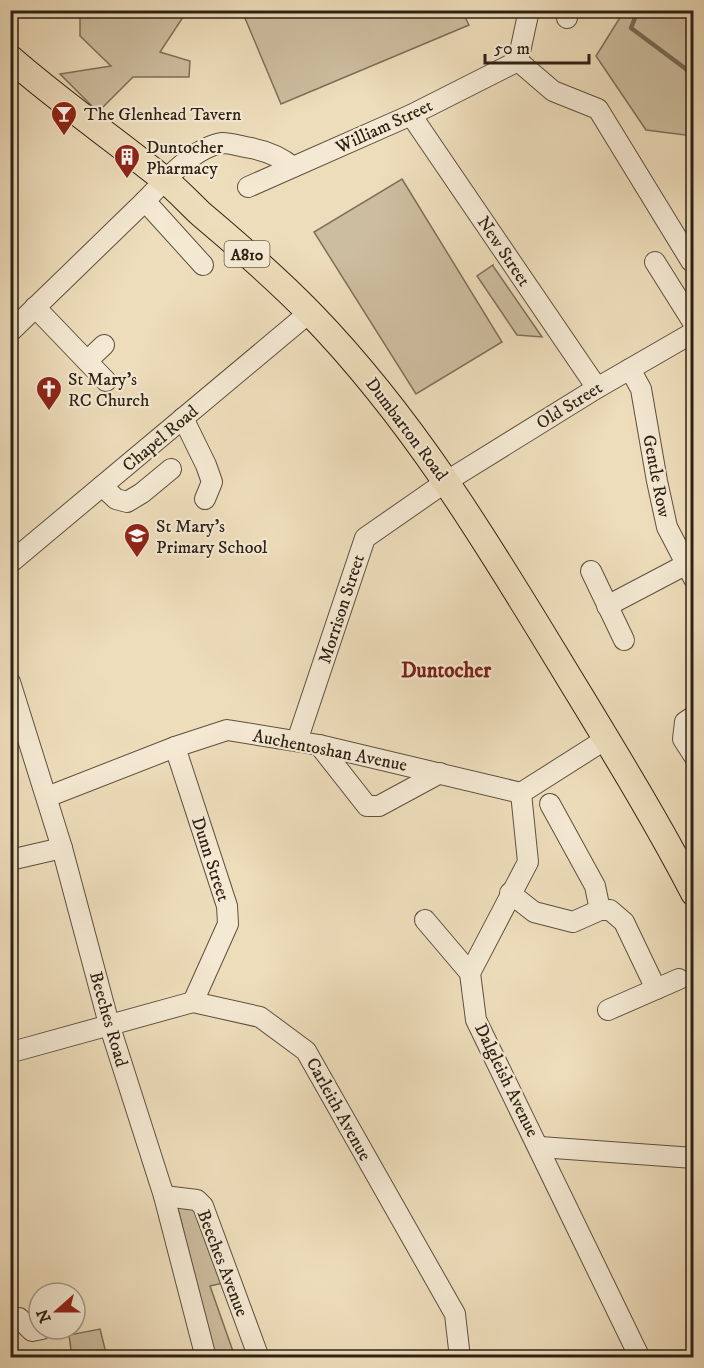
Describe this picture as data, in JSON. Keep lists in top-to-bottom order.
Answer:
{
  "streets": {
    "main road": ["A810", "Dumbarton Road"],
    "street": [
      "William Street",
      "New Street",
      "Old Street",
      "Chapel Road",
      "Gentle Row",
      "Morrison Street",
      "Auchentoshan Avenue",
      "Dunn Street",
      "Beeches Road",
      "Dalgleish Avenue",
      "Carleith Avenue",
      "Beeches Avenue"
    ]
  },
  "crossings": [
    ["William Street", "New Street"],
    ["New Street", "Old Street"],
    ["Old Street", "Dumbarton Road"],
    ["Old Street", "Gentle Row"],
    ["Old Street", "Morrison Street"],
    ["Dumbarton Road", "Chapel Road"],
    ["Dumbarton Road", "Morrison Street"],
    ["Morrison Street", "Auchentoshan Avenue"],
    ["Auchentoshan Avenue", "Dunn Street"],
    ["Auchentoshan Avenue", "Beeches Road"],
    ["Dunn Street", "Carleith Avenue"],
    ["Beeches Road", "Carleith Avenue"],
    ["Beeches Road", "Beeches Avenue"]
  ],
  "districts": ["Duntocher"],
  "places": {
    "bar": ["The Glenhead Tavern"],
    "building": ["Duntocher Pharmacy"],
    "church": ["St Mary's RC Church"],
    "school or university": ["St Mary's Primary School"]
  },
  "scale_bar": "50 m",
  "north": "left"
}
